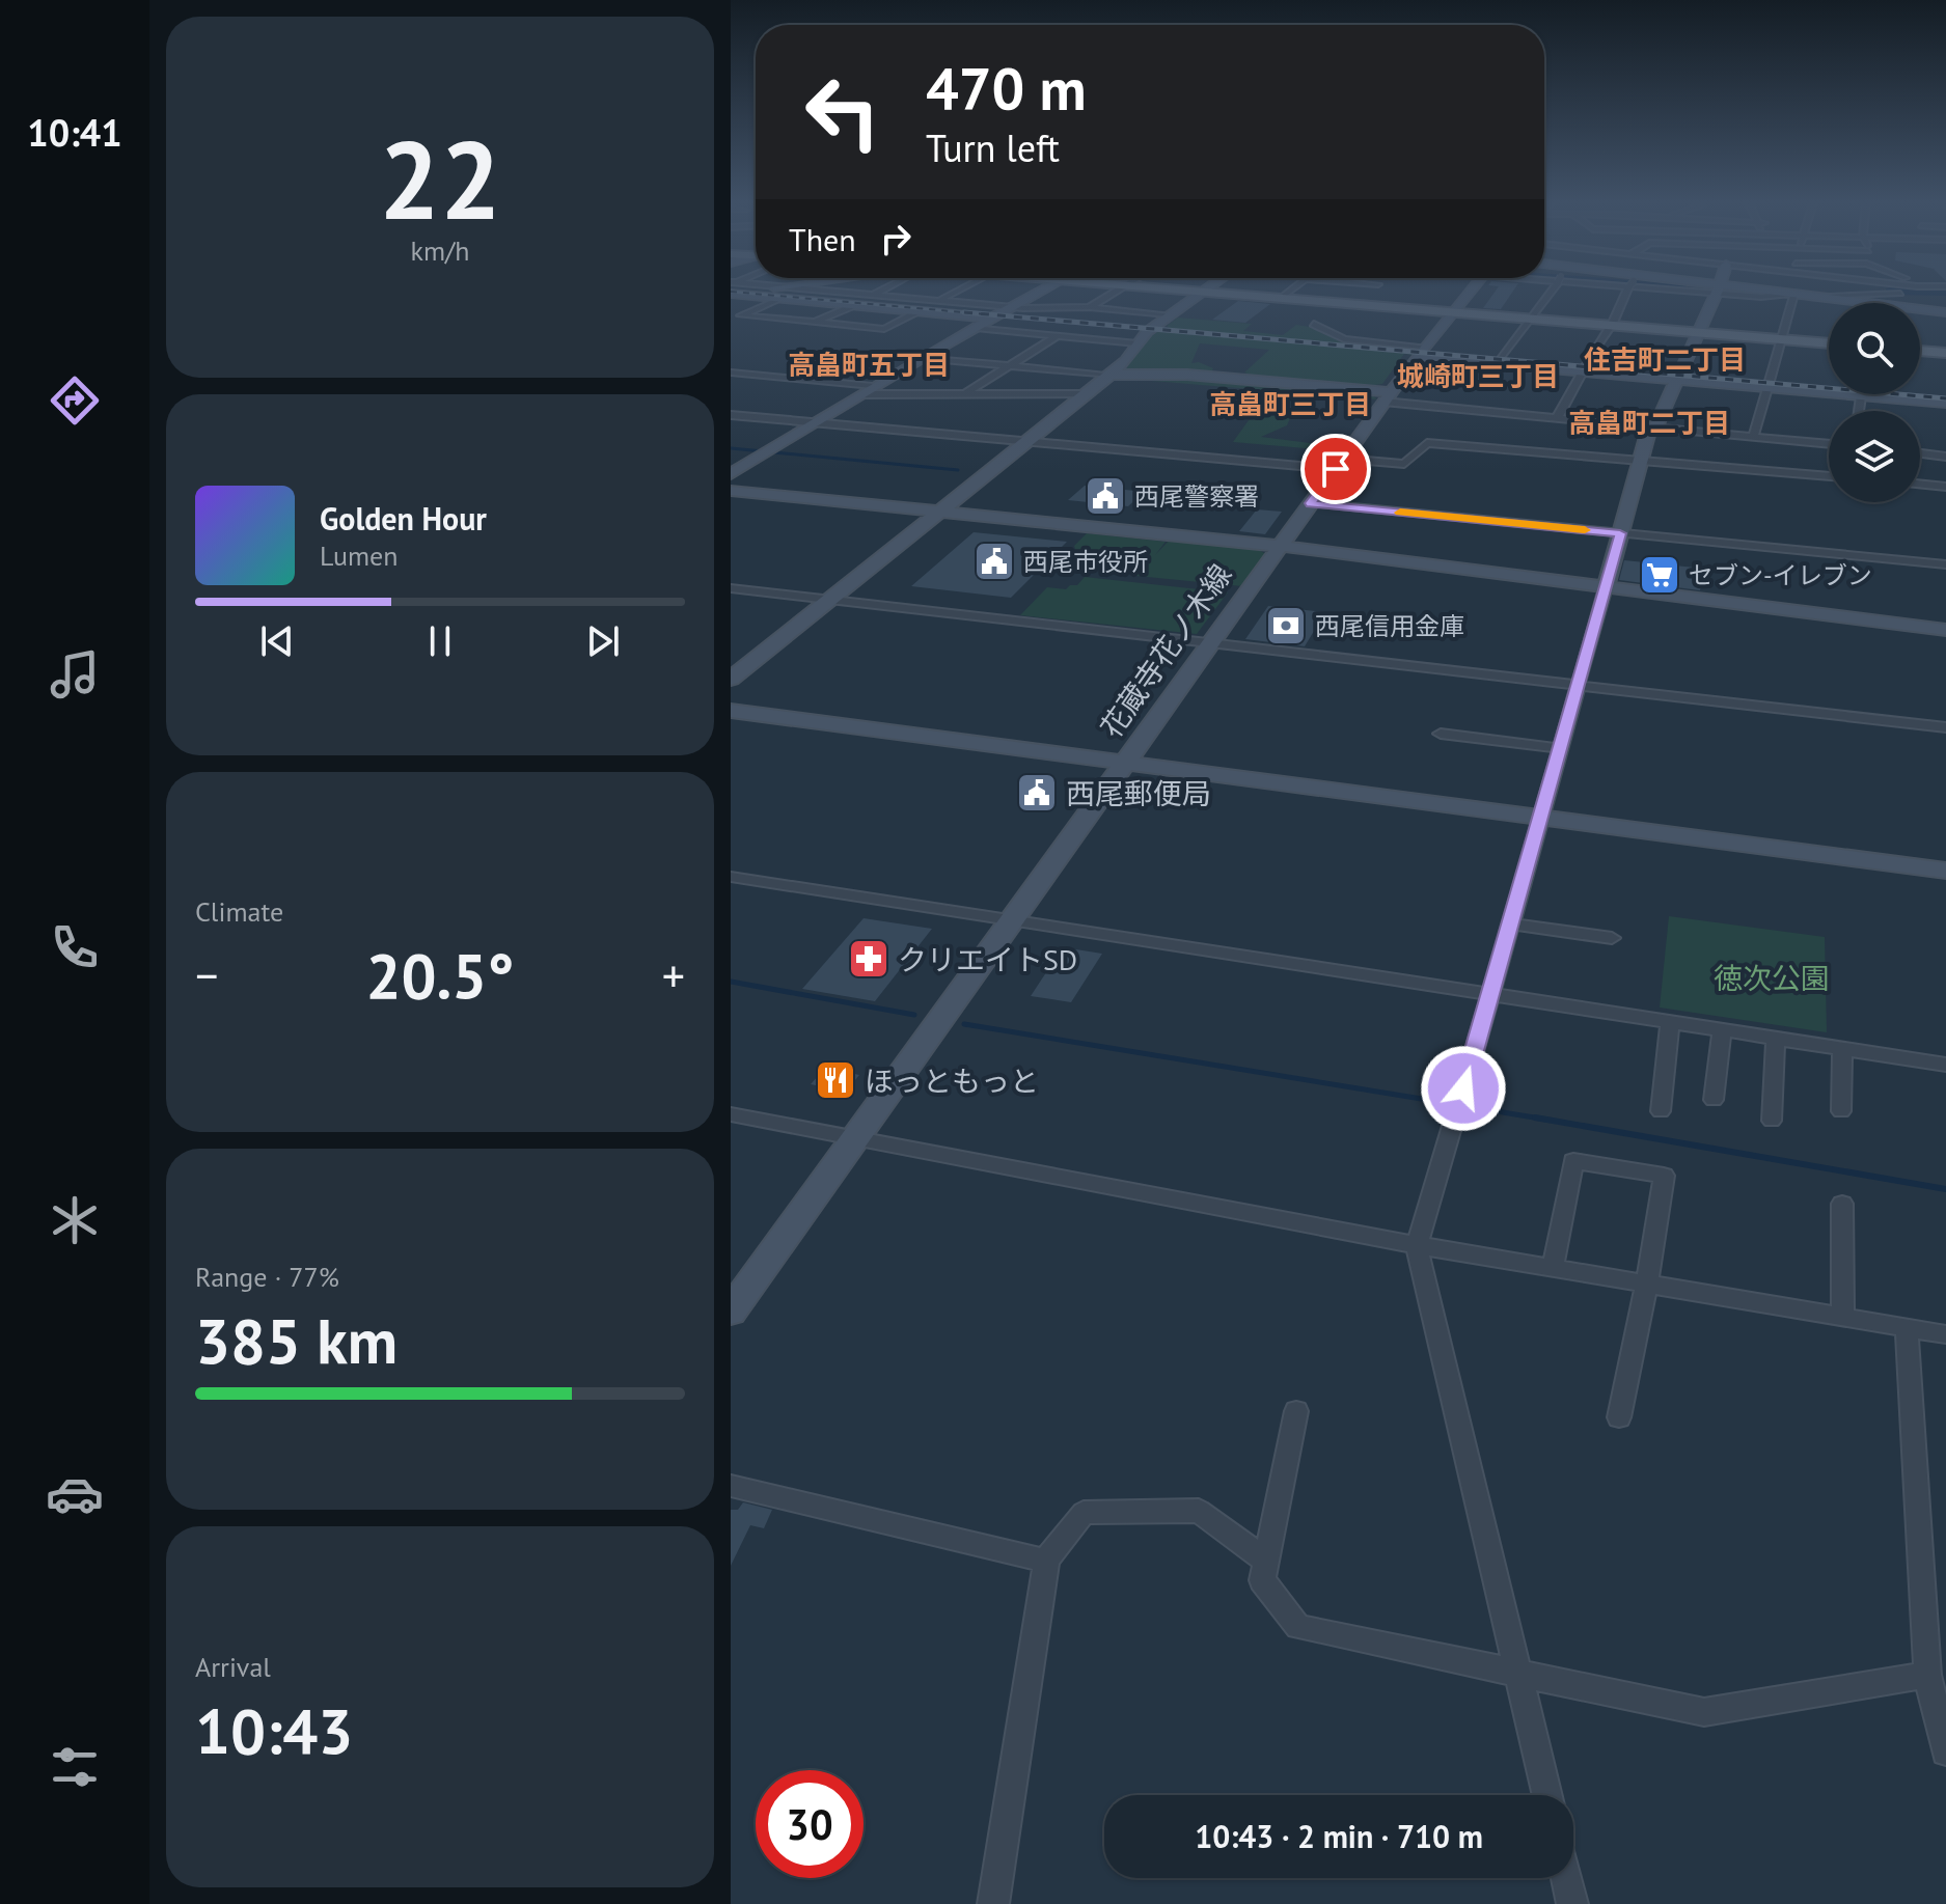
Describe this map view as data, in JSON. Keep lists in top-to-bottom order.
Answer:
{
  "streets": {
    "street": ["花蔵寺花ノ木線"]
  },
  "districts": [
    "住吉町二丁目",
    "高畠町五丁目",
    "城崎町三丁目",
    "高畠町三丁目",
    "高畠町二丁目"
  ],
  "parks": ["徳次公園"],
  "places": {
    "public building": ["西尾警察署", "西尾市役所", "西尾郵便局"],
    "supermarket": ["セブン-イレブン"],
    "bank": ["西尾信用金庫"],
    "pharmacy": ["クリエイトSD"],
    "restaurant": ["ほっともっと"]
  },
  "page": {
    "tabs": "10:41",
    "tile": [
      ["22", "km/h"],
      "Climate",
      ["Range · 77%", "385 km"],
      ["Arrival", "10:43"]
    ],
    "turn": ["470 m", "Turn left"],
    "then": "Then",
    "song": ["Golden Hour", "Lumen"],
    "heat": ["−", "20.5°", "+"],
    "limit": "30",
    "trip": "10:43 · 2 min · 710 m"
  }
}
